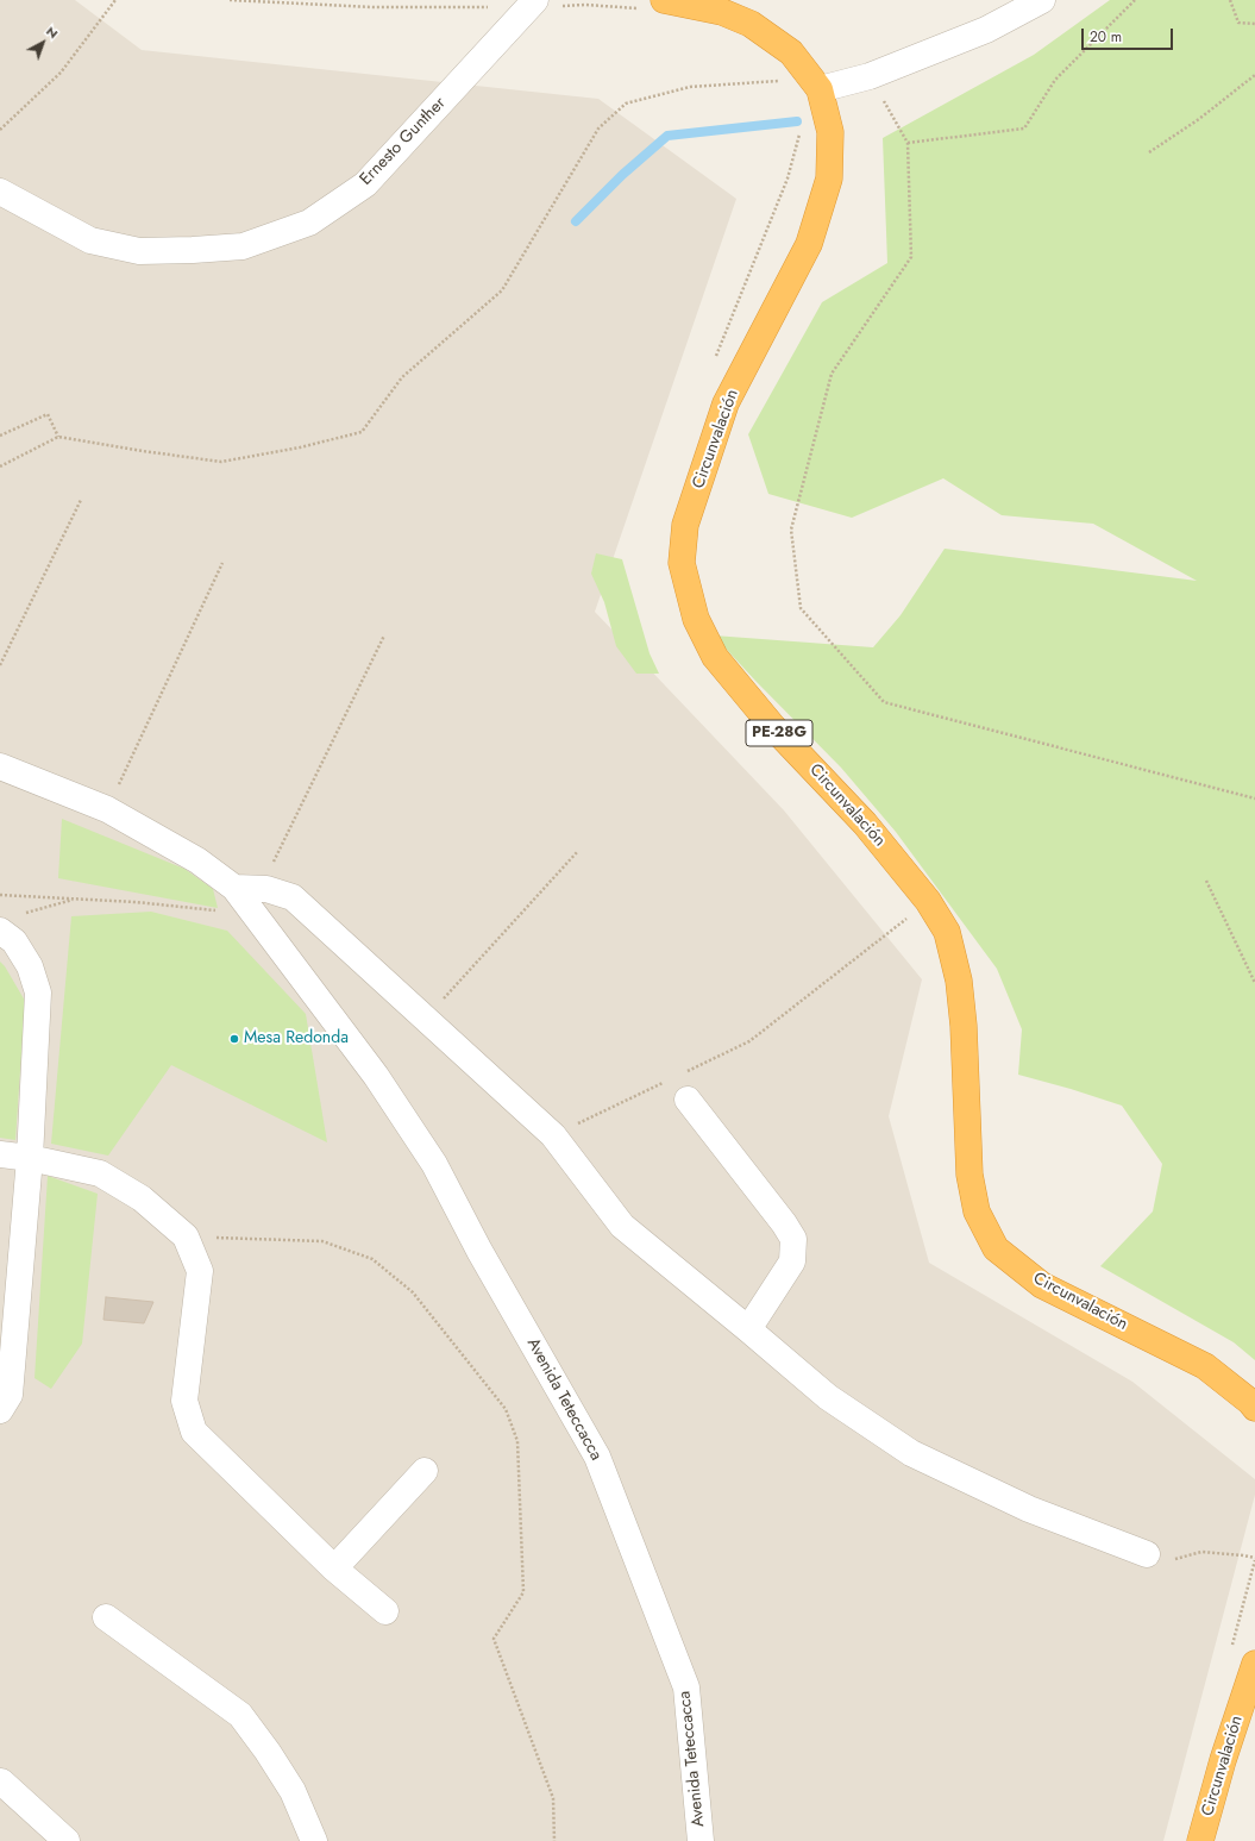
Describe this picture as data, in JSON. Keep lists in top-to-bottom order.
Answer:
{
  "streets": {
    "highway": ["Circunvalación", "PE-28G"],
    "street": ["Ernesto Gunther", "Avenida Teteccacca"]
  },
  "places": ["Mesa Redonda"],
  "scale_bar": "20 m",
  "north": "top right"
}
